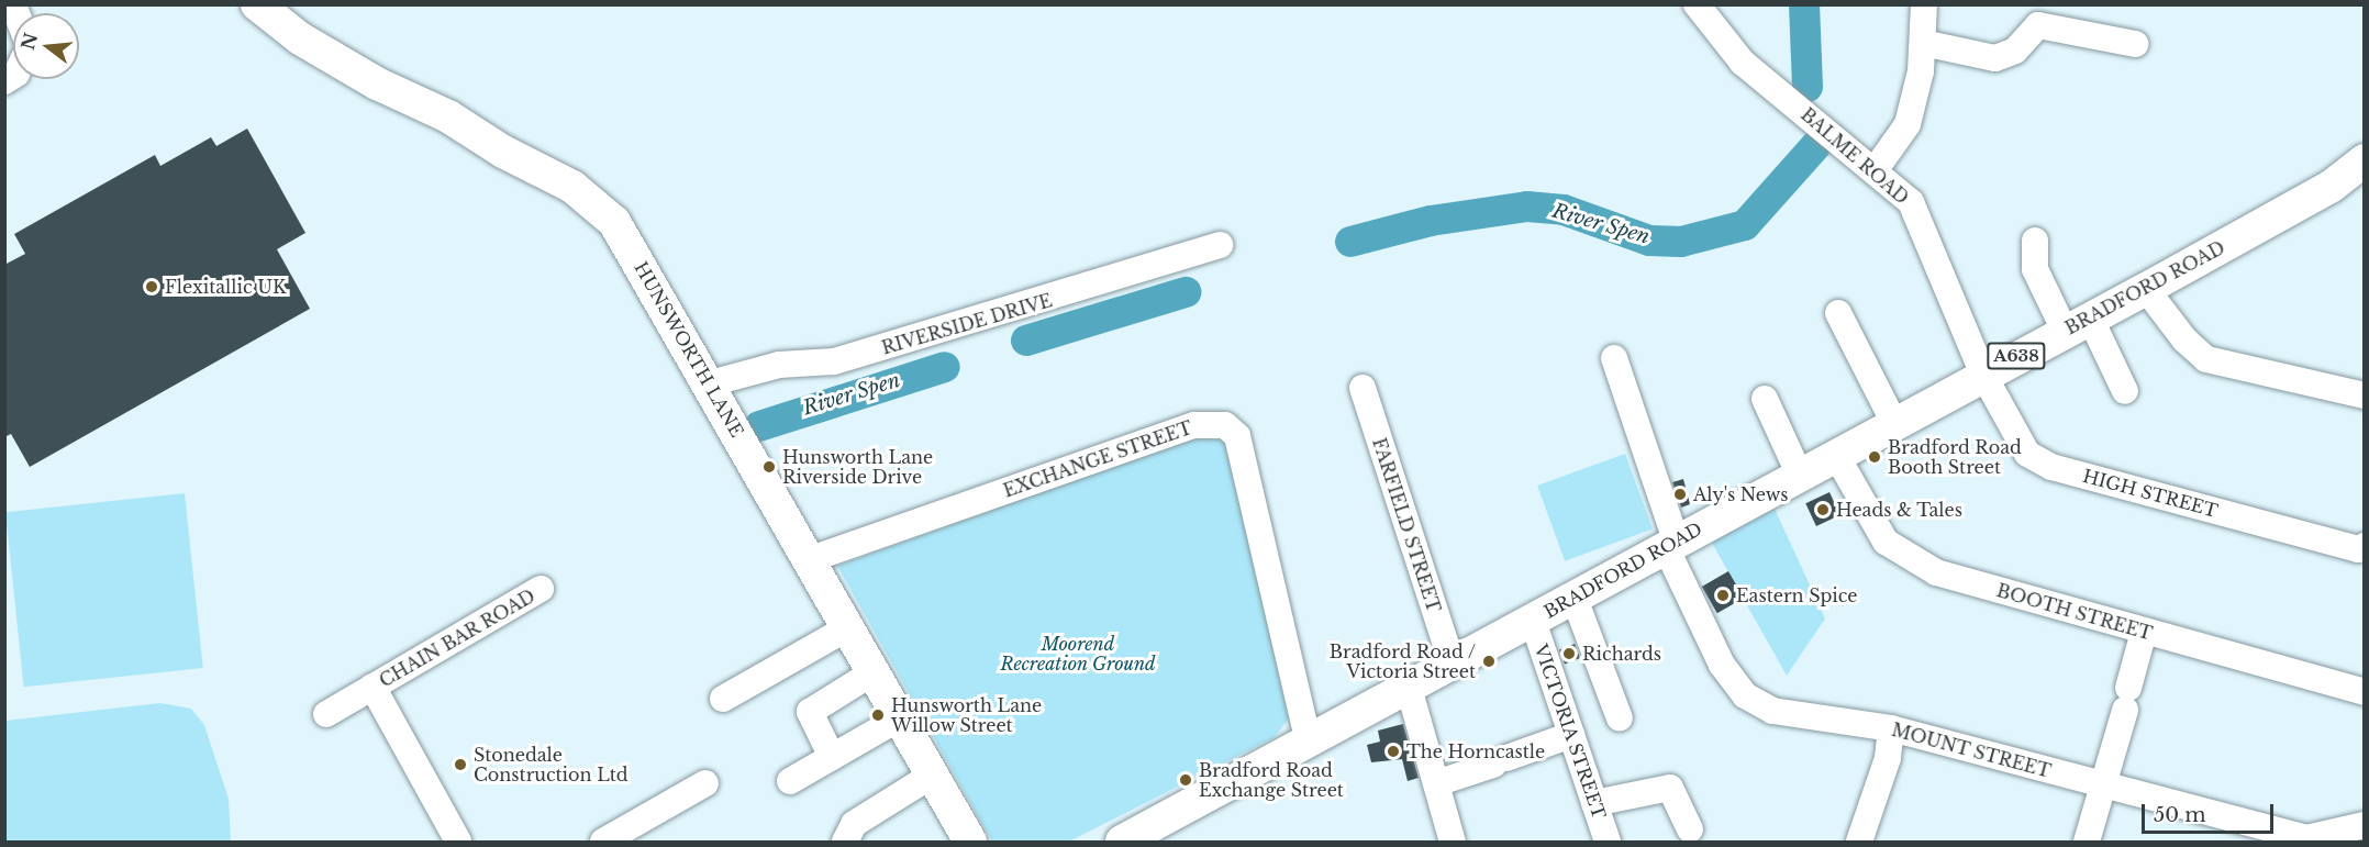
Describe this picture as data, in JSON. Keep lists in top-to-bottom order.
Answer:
{
  "streets": {
    "main road": ["BRADFORD ROAD", "HUNSWORTH LANE", "A638"],
    "street": [
      "BALME ROAD",
      "RIVERSIDE DRIVE",
      "EXCHANGE STREET",
      "HIGH STREET",
      "FARFIELD STREET",
      "BOOTH STREET",
      "CHAIN BAR ROAD",
      "VICTORIA STREET",
      "MOUNT STREET"
    ]
  },
  "crossings": [
    ["BALME ROAD", "BRADFORD ROAD"],
    ["BALME ROAD", "HIGH STREET"],
    ["BRADFORD ROAD", "EXCHANGE STREET"],
    ["BRADFORD ROAD", "HIGH STREET"],
    ["BRADFORD ROAD", "FARFIELD STREET"],
    ["BRADFORD ROAD", "BOOTH STREET"],
    ["BRADFORD ROAD", "VICTORIA STREET"],
    ["BRADFORD ROAD", "MOUNT STREET"],
    ["RIVERSIDE DRIVE", "HUNSWORTH LANE"],
    ["HUNSWORTH LANE", "EXCHANGE STREET"]
  ],
  "water": ["River Spen"],
  "parks": ["Moorend Recreation Ground"],
  "places": [
    "Flexitallic UK",
    "Bradford Road Booth Street",
    "Hunsworth Lane Riverside Drive",
    "Aly's News",
    "Heads & Tales",
    "Eastern Spice",
    "Richards",
    "Bradford Road / Victoria Street",
    "Hunsworth Lane Willow Street",
    "The Horncastle",
    "Stonedale Construction Ltd",
    "Bradford Road Exchange Street"
  ],
  "scale_bar": "50 m",
  "north": "left"
}
